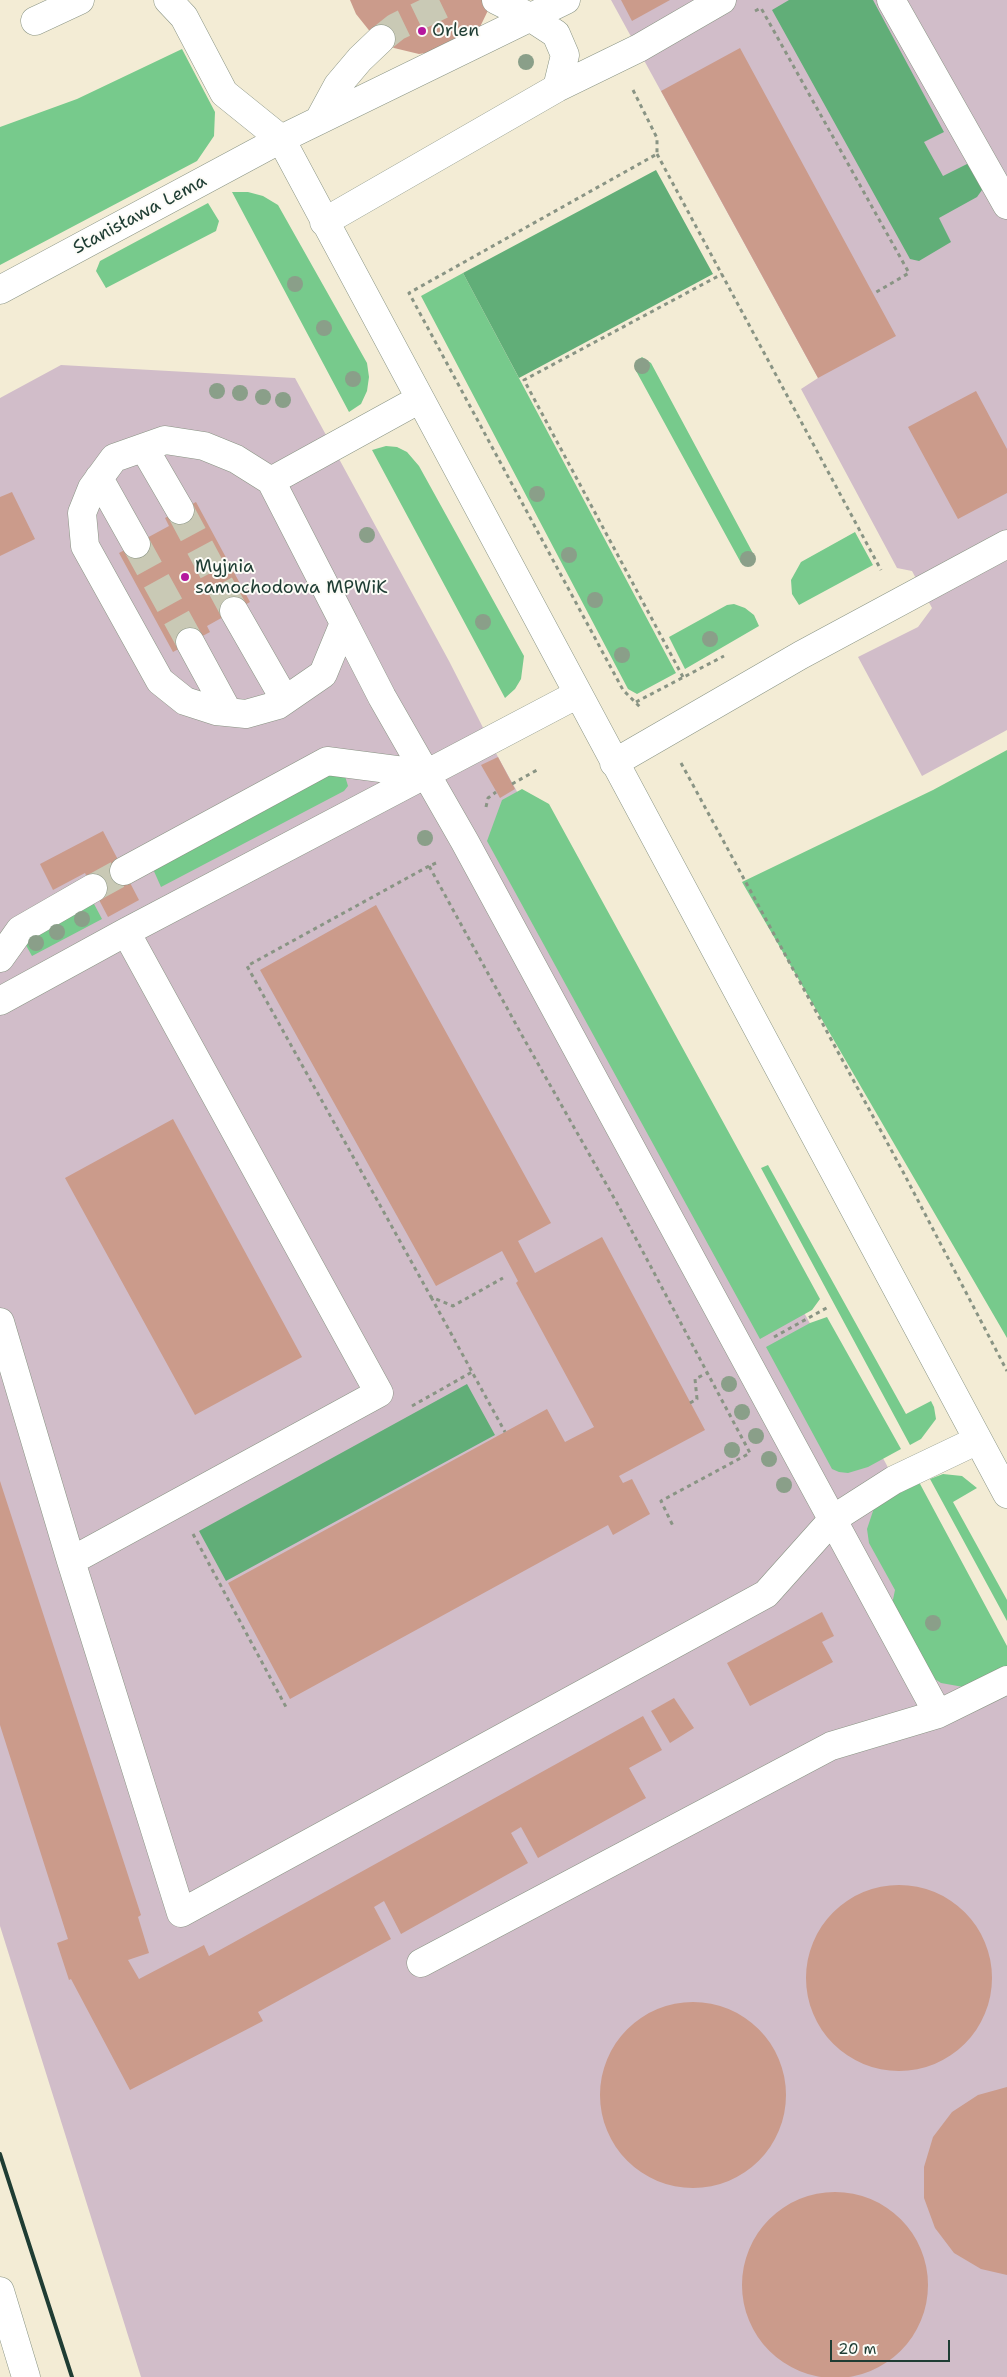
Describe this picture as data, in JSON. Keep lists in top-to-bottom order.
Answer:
{
  "streets": {
    "street": ["Stanisława Lema"]
  },
  "places": ["Orlen", "Myjnia samochodowa MPWiK"],
  "scale_bar": "20 m"
}
